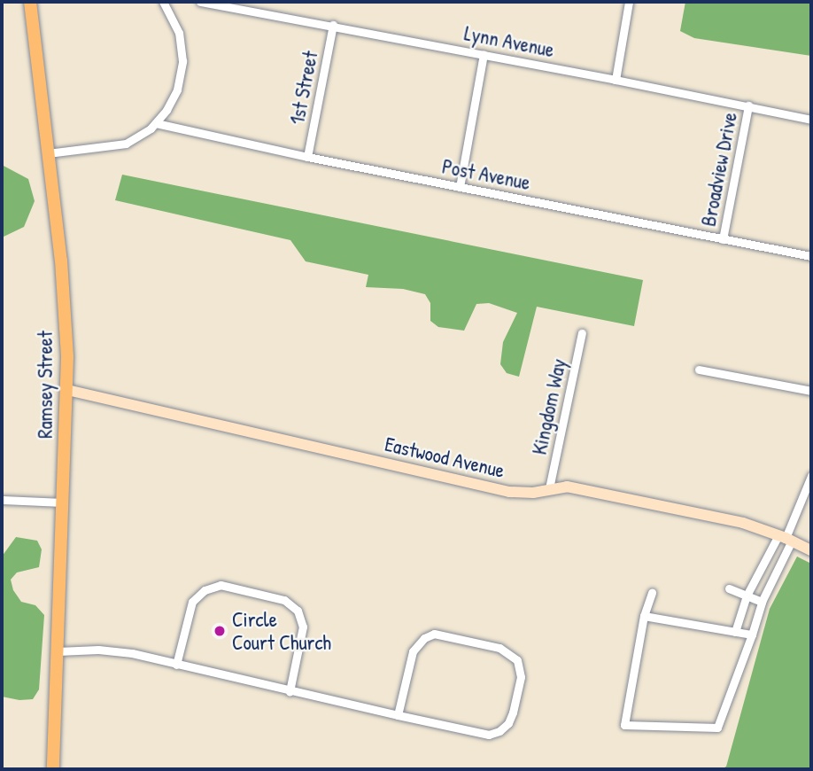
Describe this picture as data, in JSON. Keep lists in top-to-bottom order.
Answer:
{
  "streets": {
    "main road": ["Ramsey Street"],
    "street": [
      "Lynn Avenue",
      "1st Street",
      "Broadview Drive",
      "Post Avenue",
      "Kingdom Way",
      "Eastwood Avenue"
    ]
  },
  "crossings": [
    ["Lynn Avenue", "1st Street"],
    ["Lynn Avenue", "Broadview Drive"],
    ["1st Street", "Post Avenue"],
    ["Broadview Drive", "Post Avenue"],
    ["Ramsey Street", "Eastwood Avenue"],
    ["Kingdom Way", "Eastwood Avenue"]
  ],
  "places": ["Circle Court Church"]
}
